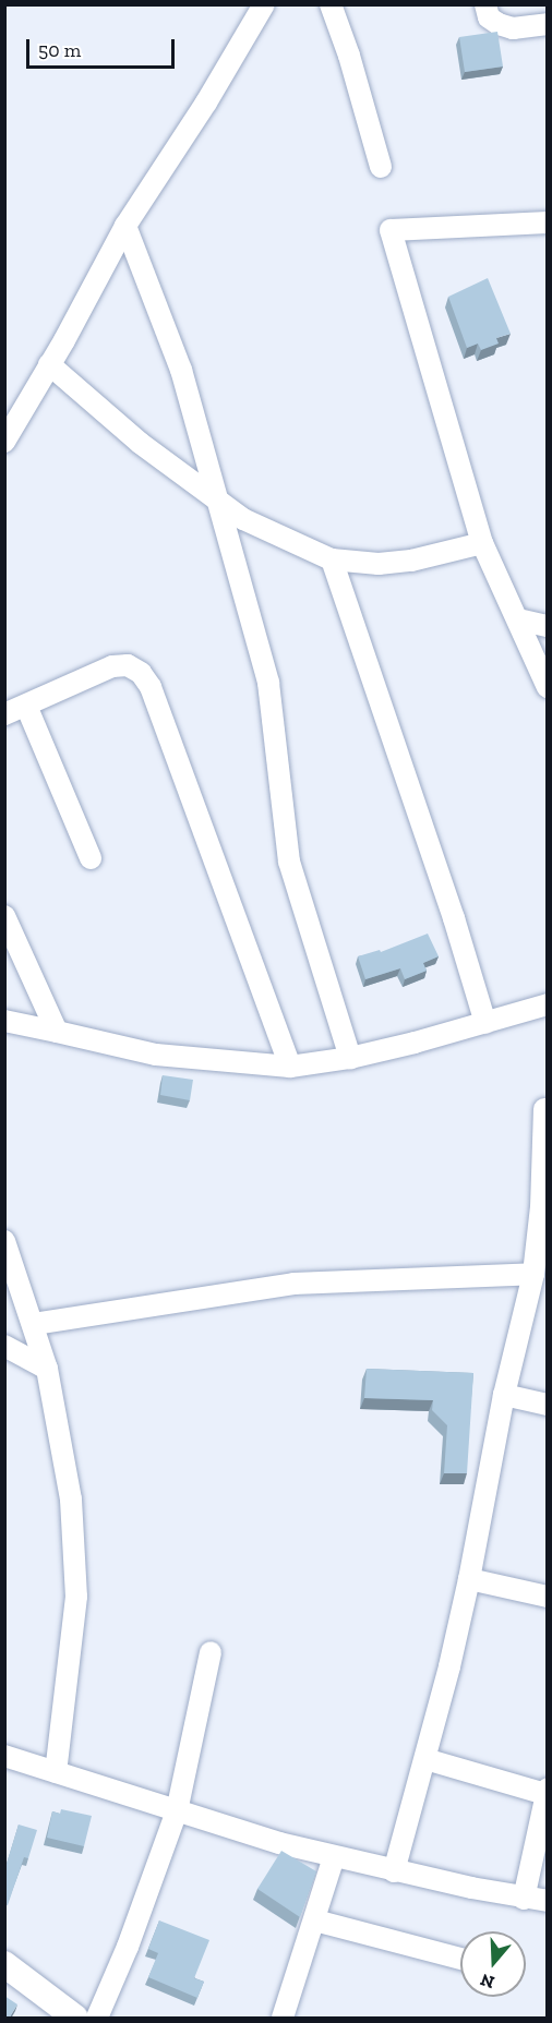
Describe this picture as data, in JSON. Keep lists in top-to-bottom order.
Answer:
{
  "scale_bar": "50 m",
  "north": "bottom"
}
